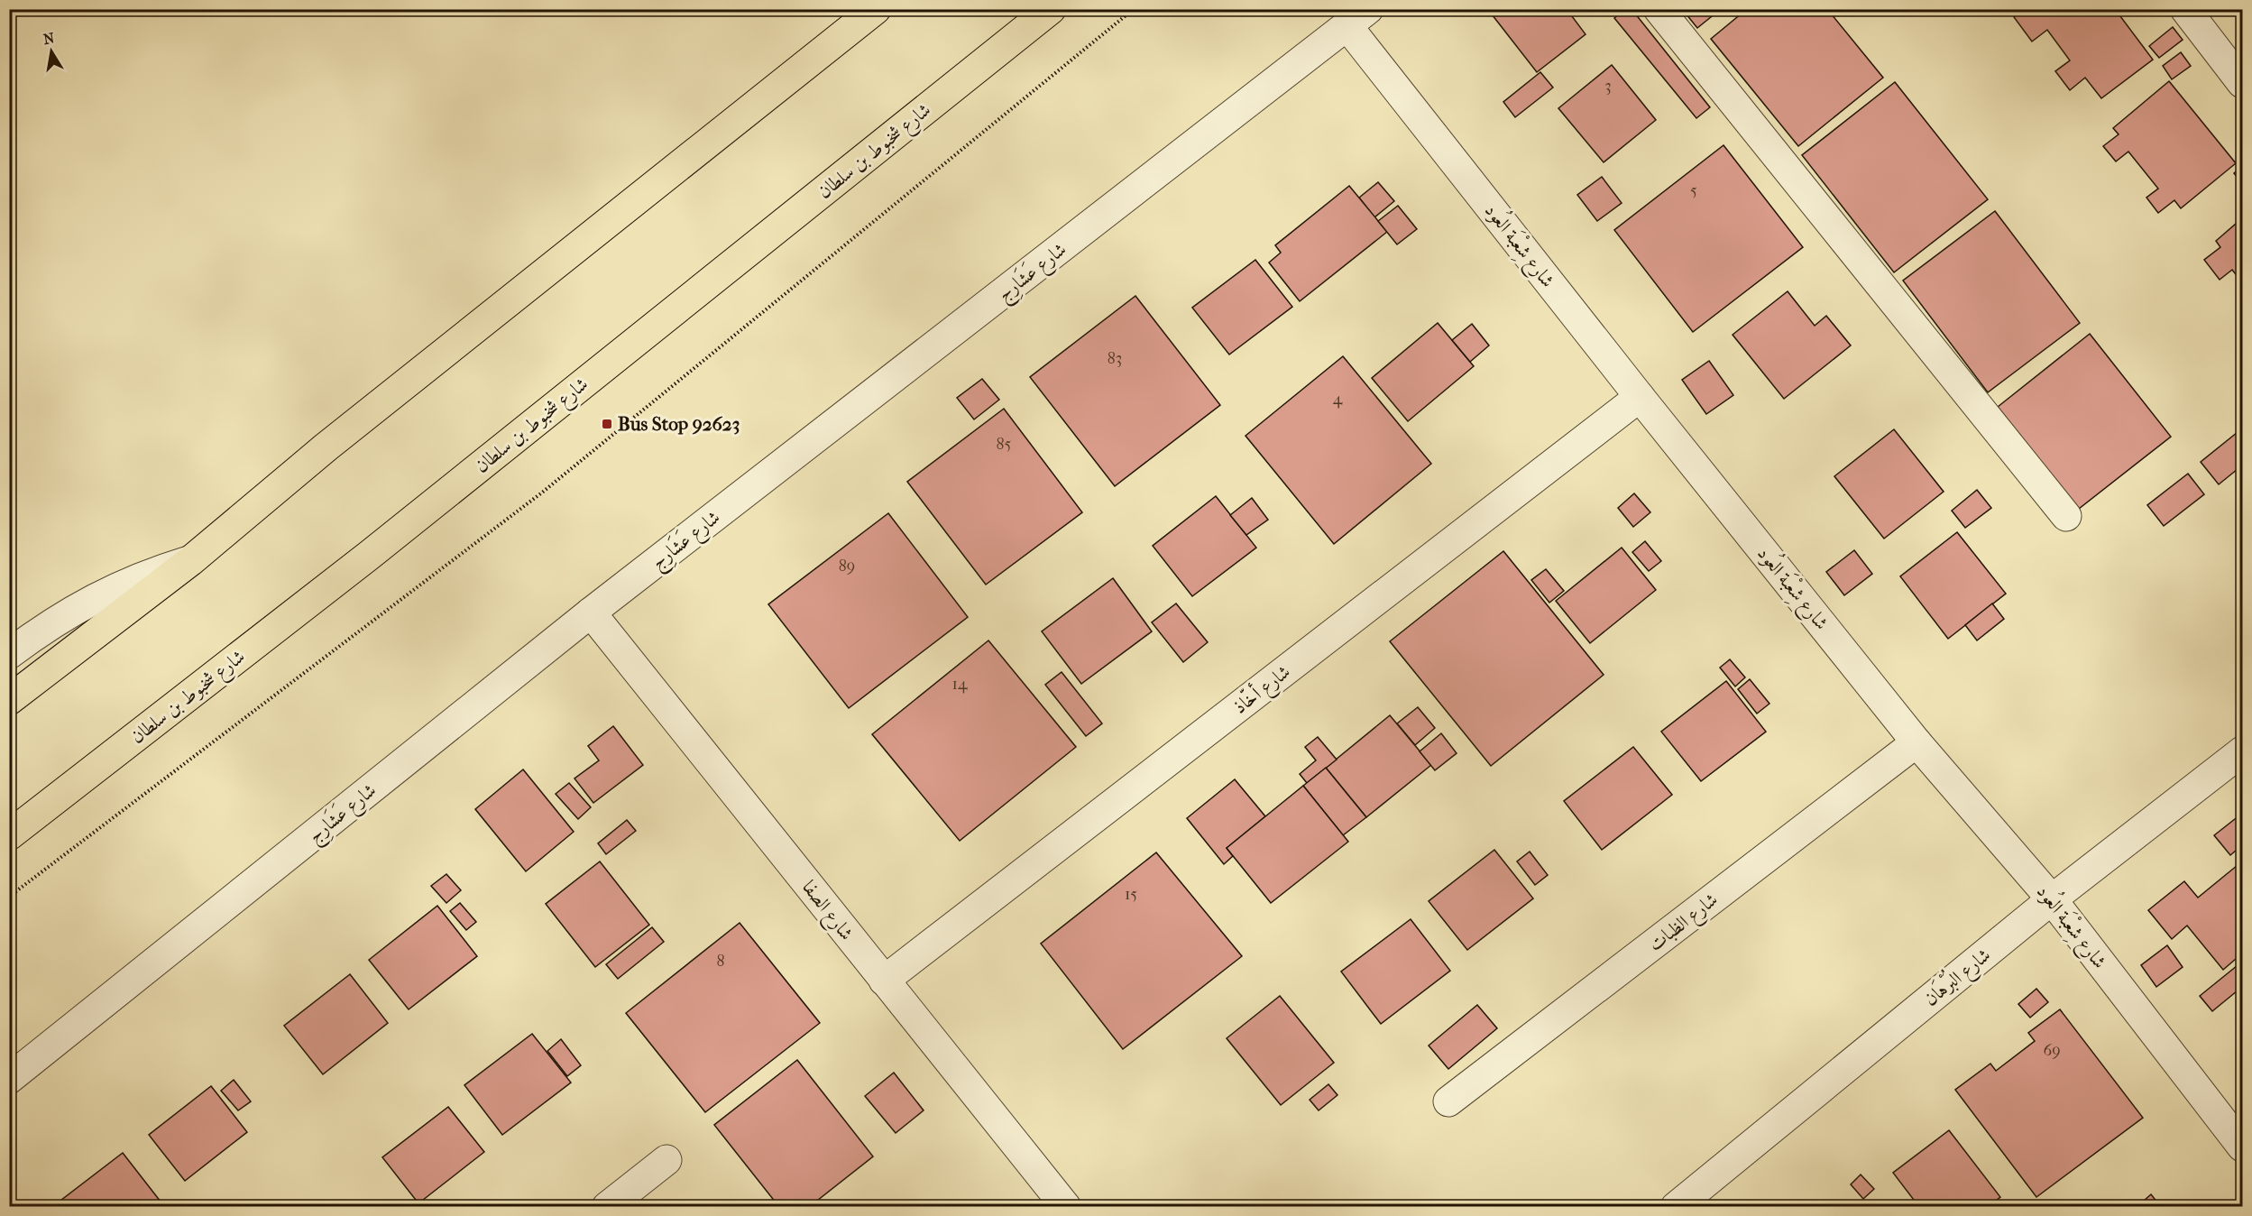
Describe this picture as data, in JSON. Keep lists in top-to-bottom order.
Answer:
{
  "streets": {
    "main road": ["شارع شخبوط بن سلطان"],
    "street": [
      "شارع شِعْبَة العُود",
      "شارع عَشَارِج",
      "شارع أخّاذ",
      "شارع الصفا",
      "شارع الظبات",
      "شارع البُرْهَان"
    ]
  },
  "crossings": [
    ["شارع شِعْبَة العُود", "شارع عَشَارِج"],
    ["شارع شِعْبَة العُود", "شارع أخّاذ"],
    ["شارع شِعْبَة العُود", "شارع الظبات"],
    ["شارع شِعْبَة العُود", "شارع البُرْهَان"],
    ["شارع عَشَارِج", "شارع الصفا"],
    ["شارع أخّاذ", "شارع الصفا"]
  ],
  "places": {
    "transit": ["Bus Stop 92623"]
  },
  "house_numbers": [
    "3",
    "5",
    "83",
    "4",
    "85",
    "89",
    "14",
    "15",
    "8",
    "69"
  ],
  "north": "top"
}
